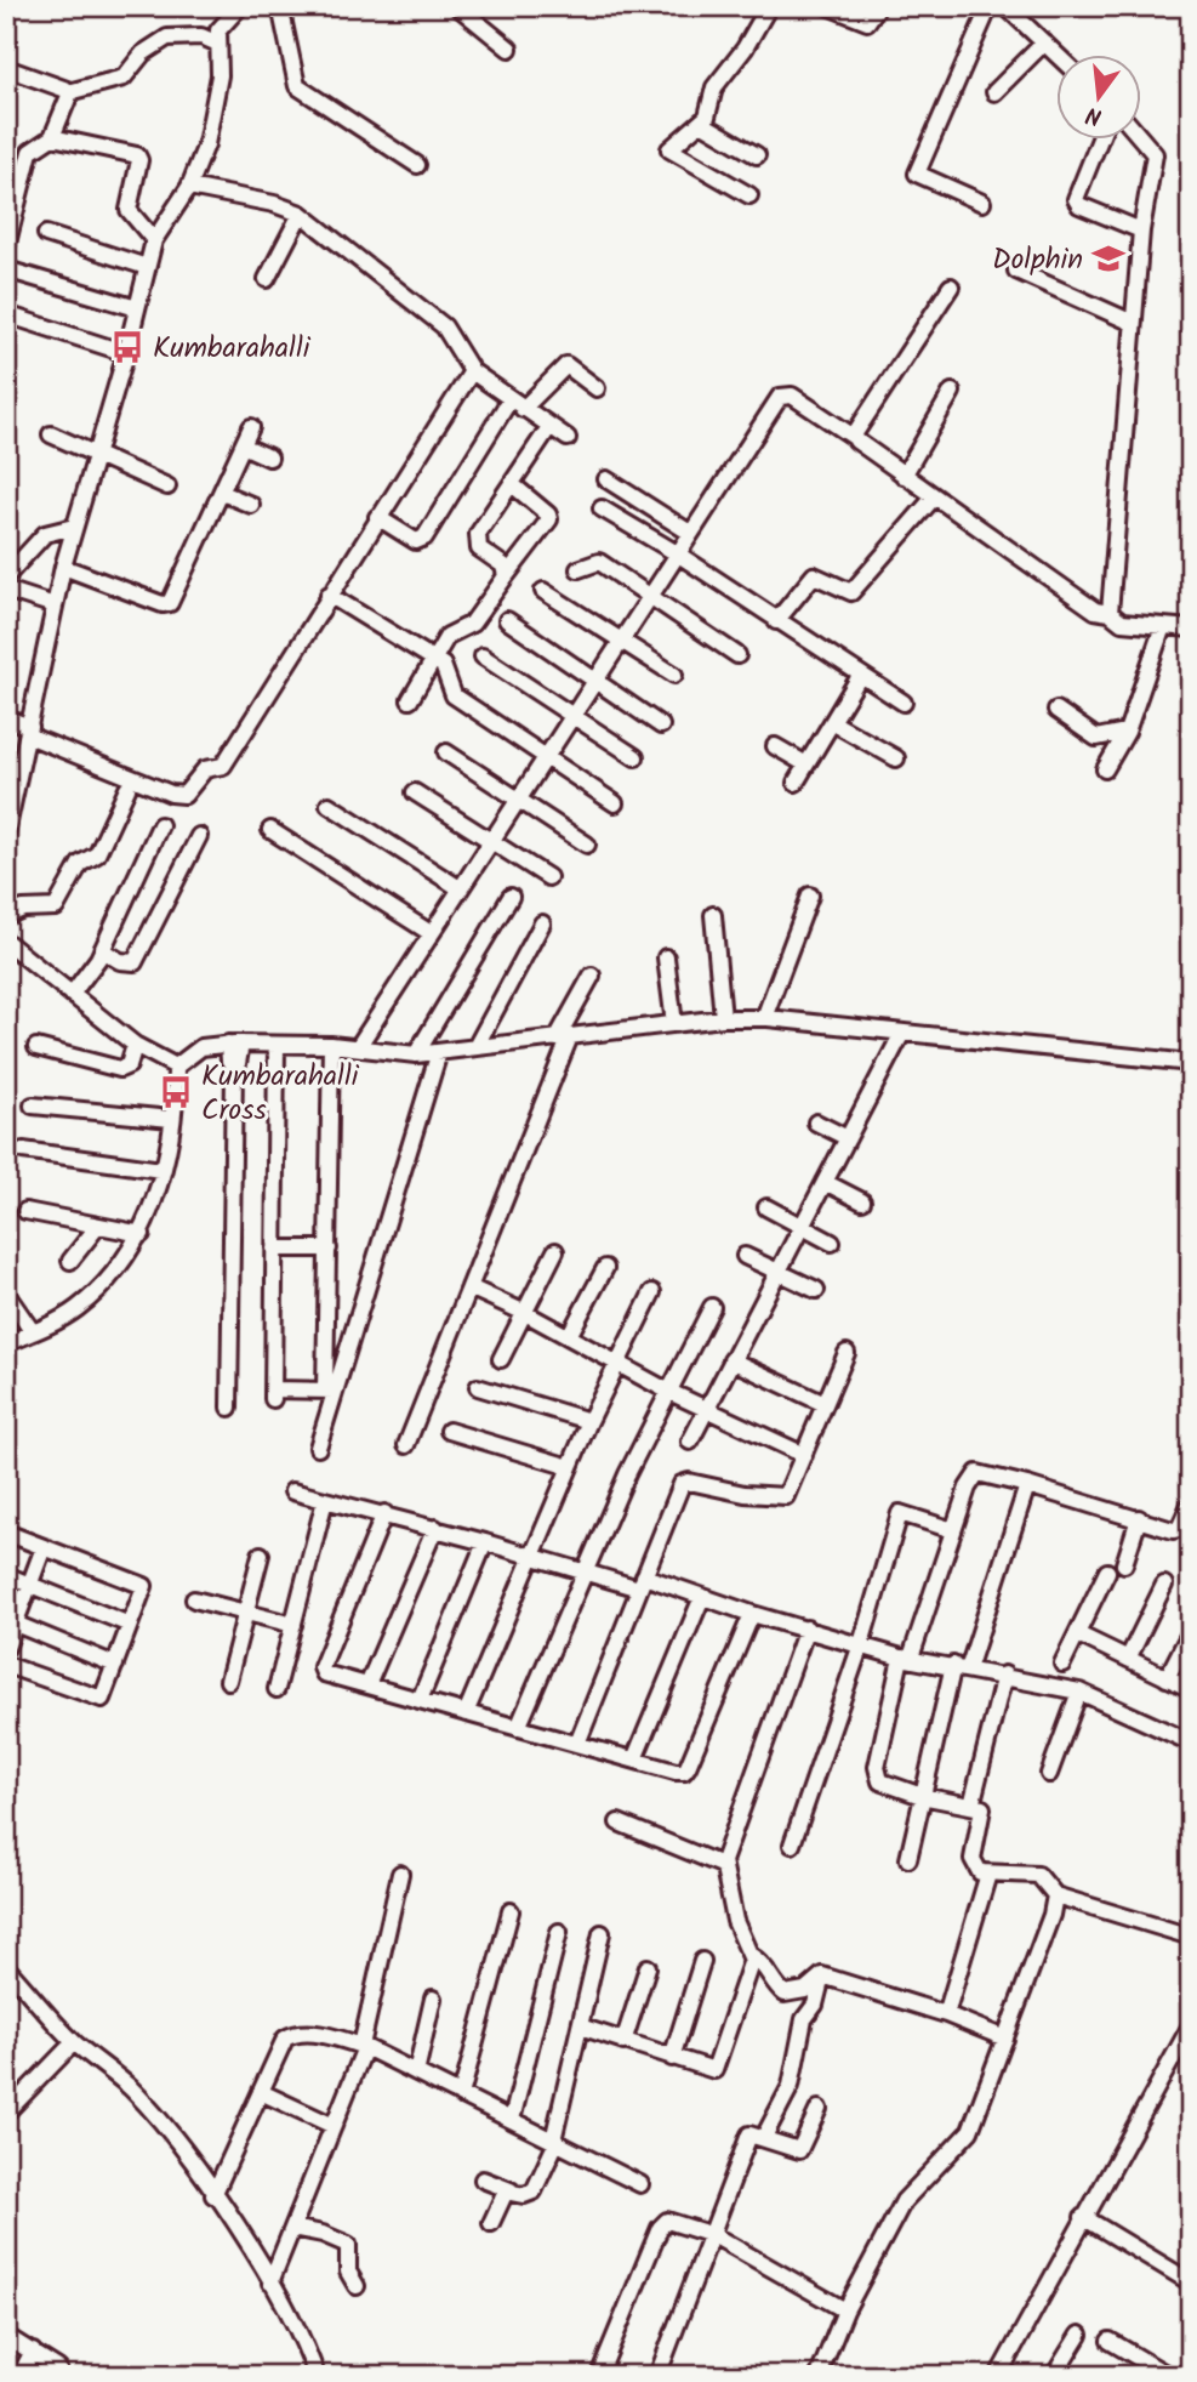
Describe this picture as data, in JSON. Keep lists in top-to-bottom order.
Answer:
{
  "places": {
    "school or university": ["Dolphin"],
    "bus stop": ["Kumbarahalli", "Kumbarahalli Cross"]
  },
  "north": "bottom"
}
